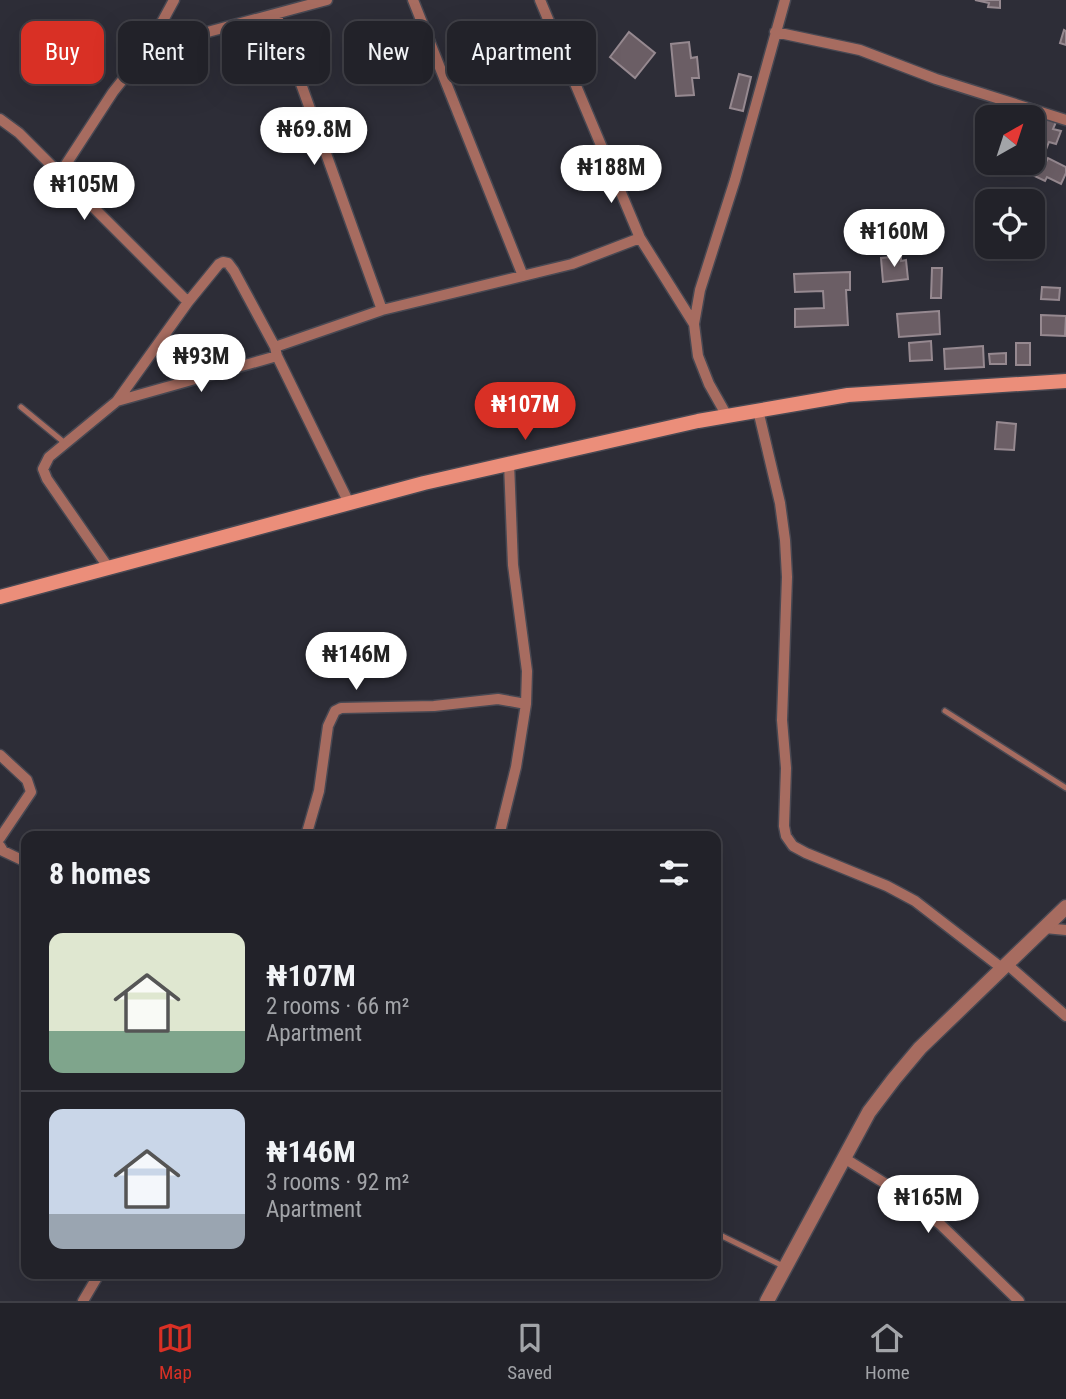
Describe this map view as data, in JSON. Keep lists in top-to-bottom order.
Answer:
{
  "north": "top right",
  "page": {
    "chip": [
      "Buy",
      "Rent",
      "Filters",
      "New",
      "Apartment"
    ],
    "price": [
      "₦69.8M",
      "₦188M",
      "₦105M",
      "₦160M",
      "₦93M",
      "₦107M",
      "₦146M",
      "₦165M"
    ],
    "heading": "8 homes",
    "list": [
      {
        "name": "₦107M",
        "note": "2 rooms · 66 m² · Apartment"
      },
      {
        "name": "₦146M",
        "note": "3 rooms · 92 m² · Apartment"
      }
    ],
    "tabs": ["Map", "Saved", "Home"]
  }
}
